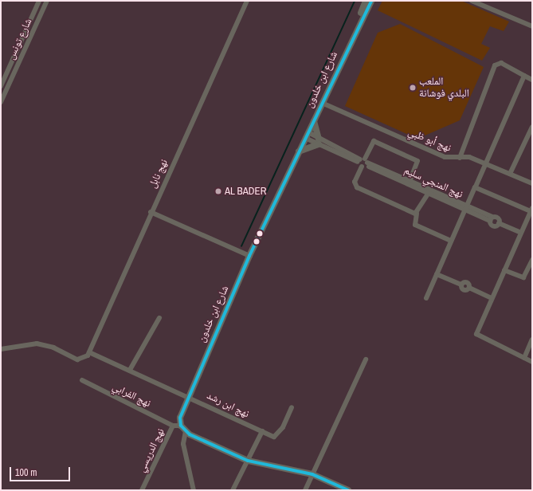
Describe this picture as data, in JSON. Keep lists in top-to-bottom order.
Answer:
{
  "streets": {
    "street": [
      "شارع تونس",
      "شارع ابن خلدون",
      "نهج أبو ظبي",
      "نهج نابل",
      "نهج المنجي سليم",
      "نهج الفرابي",
      "نهج ابن رشد",
      "نهج الدريسي"
    ]
  },
  "crossings": [
    ["شارع ابن خلدون", "نهج أبو ظبي"],
    ["شارع ابن خلدون", "نهج المنجي سليم"],
    ["شارع ابن خلدون", "نهج ابن رشد"],
    ["شارع ابن خلدون", "نهج الدريسي"],
    ["نهج نابل", "نهج ابن رشد"],
    ["نهج الفرابي", "نهج الدريسي"]
  ],
  "places": ["الملعب البلدي فوشانة", "AL BADER"],
  "scale_bar": "100 m"
}
